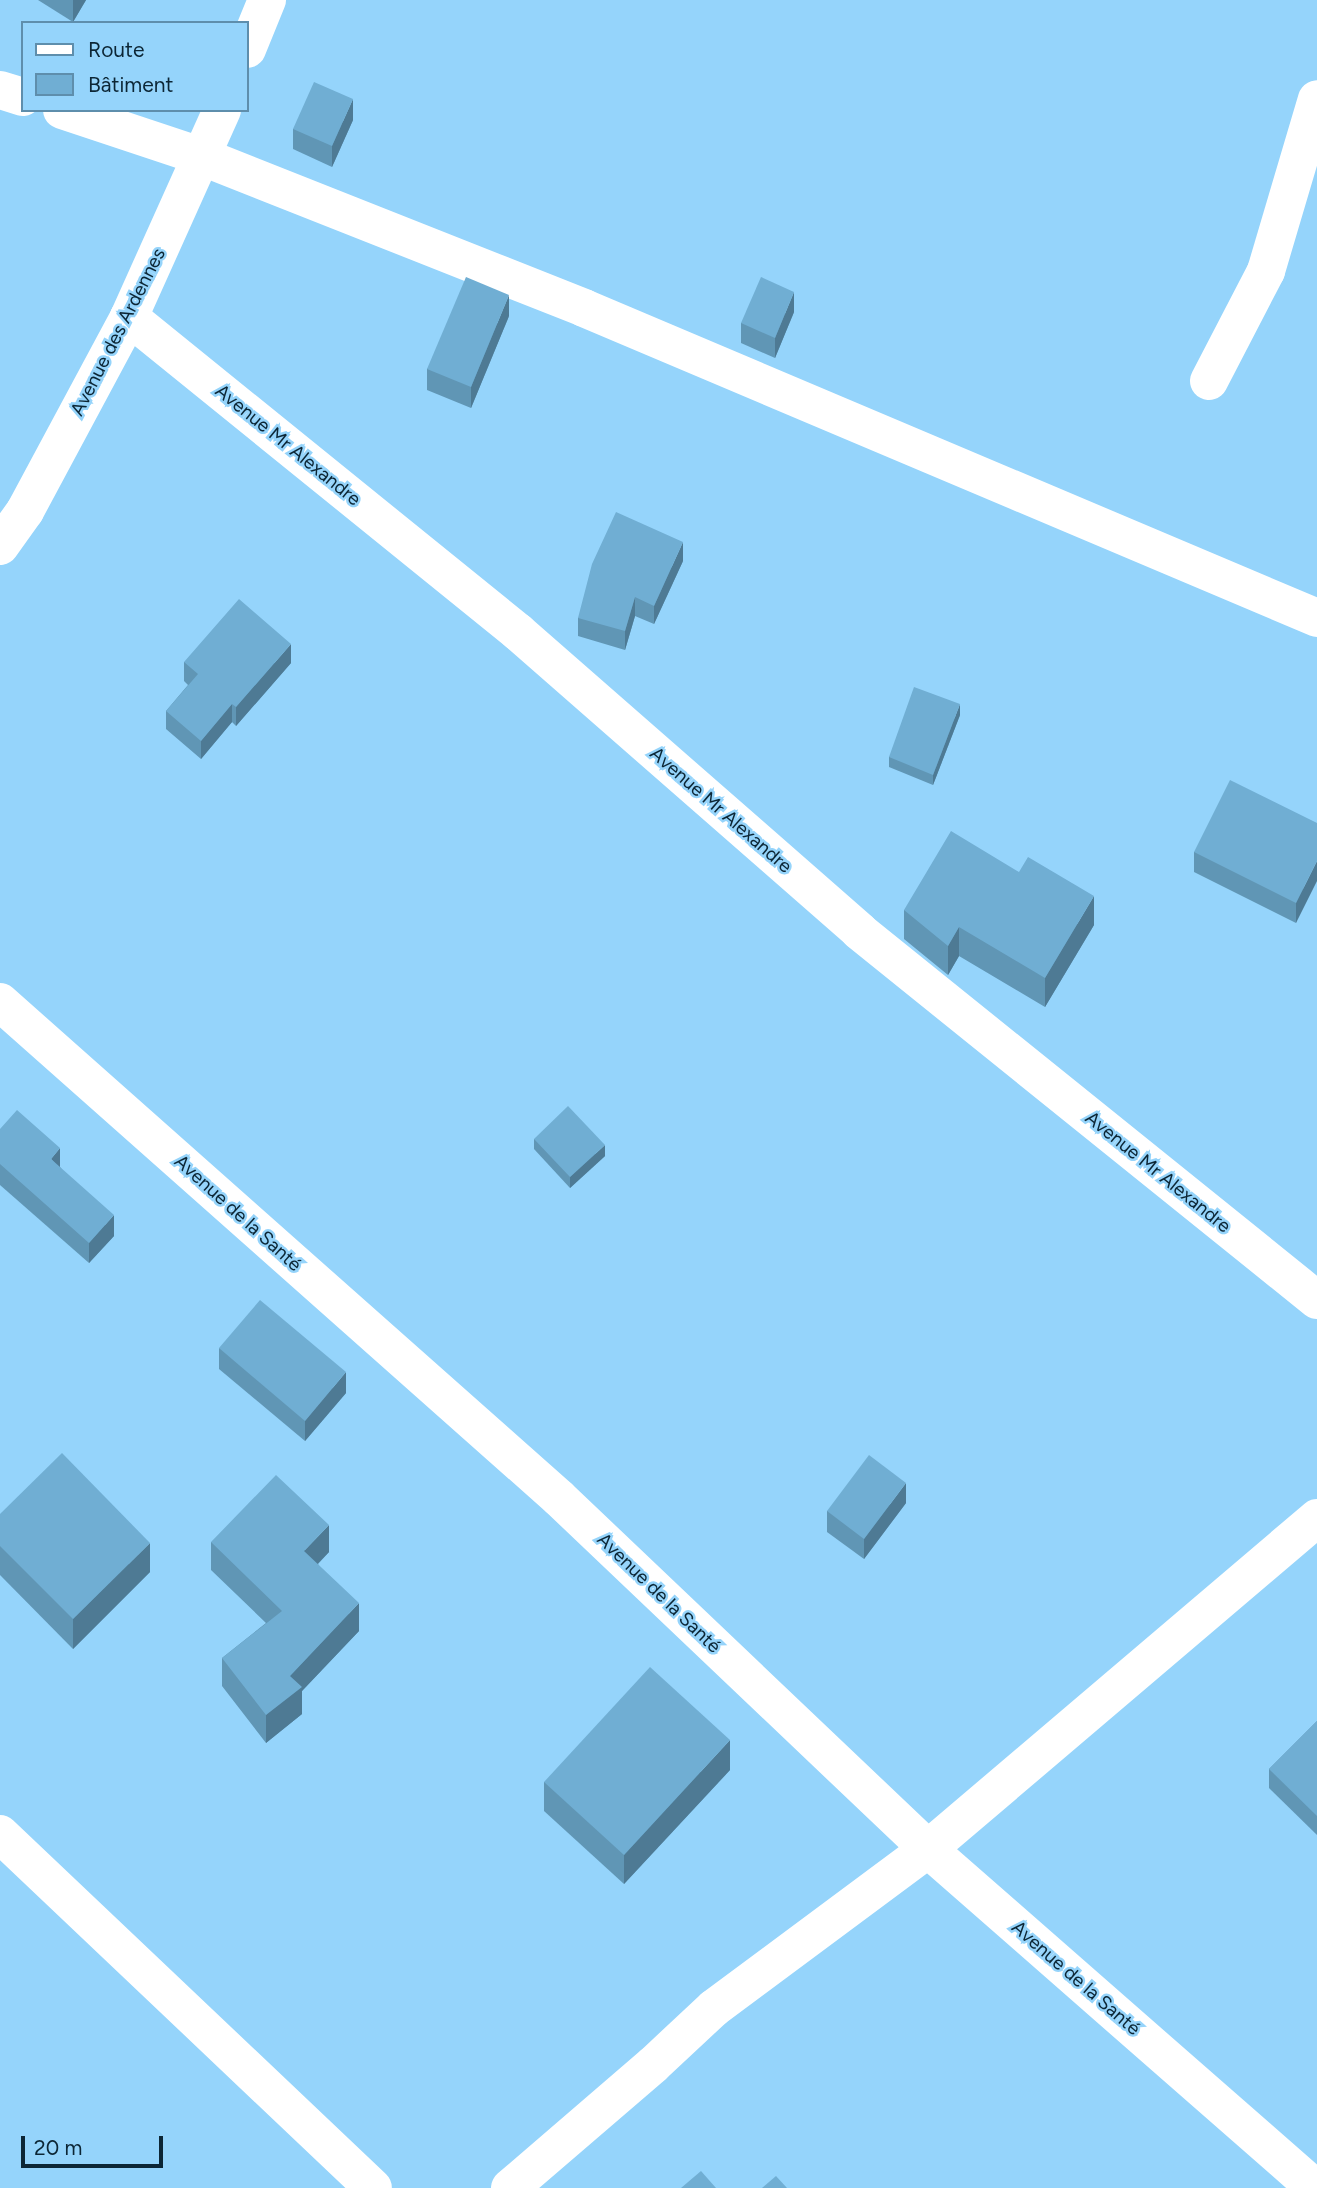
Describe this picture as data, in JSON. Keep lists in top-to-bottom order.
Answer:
{
  "streets": {
    "street": ["Avenue des Ardennes", "Avenue Mr Alexandre", "Avenue de la Santé"]
  },
  "crossings": [
    ["Avenue des Ardennes", "Avenue Mr Alexandre"]
  ],
  "legend": ["Route", "Bâtiment"],
  "scale_bar": "20 m"
}
